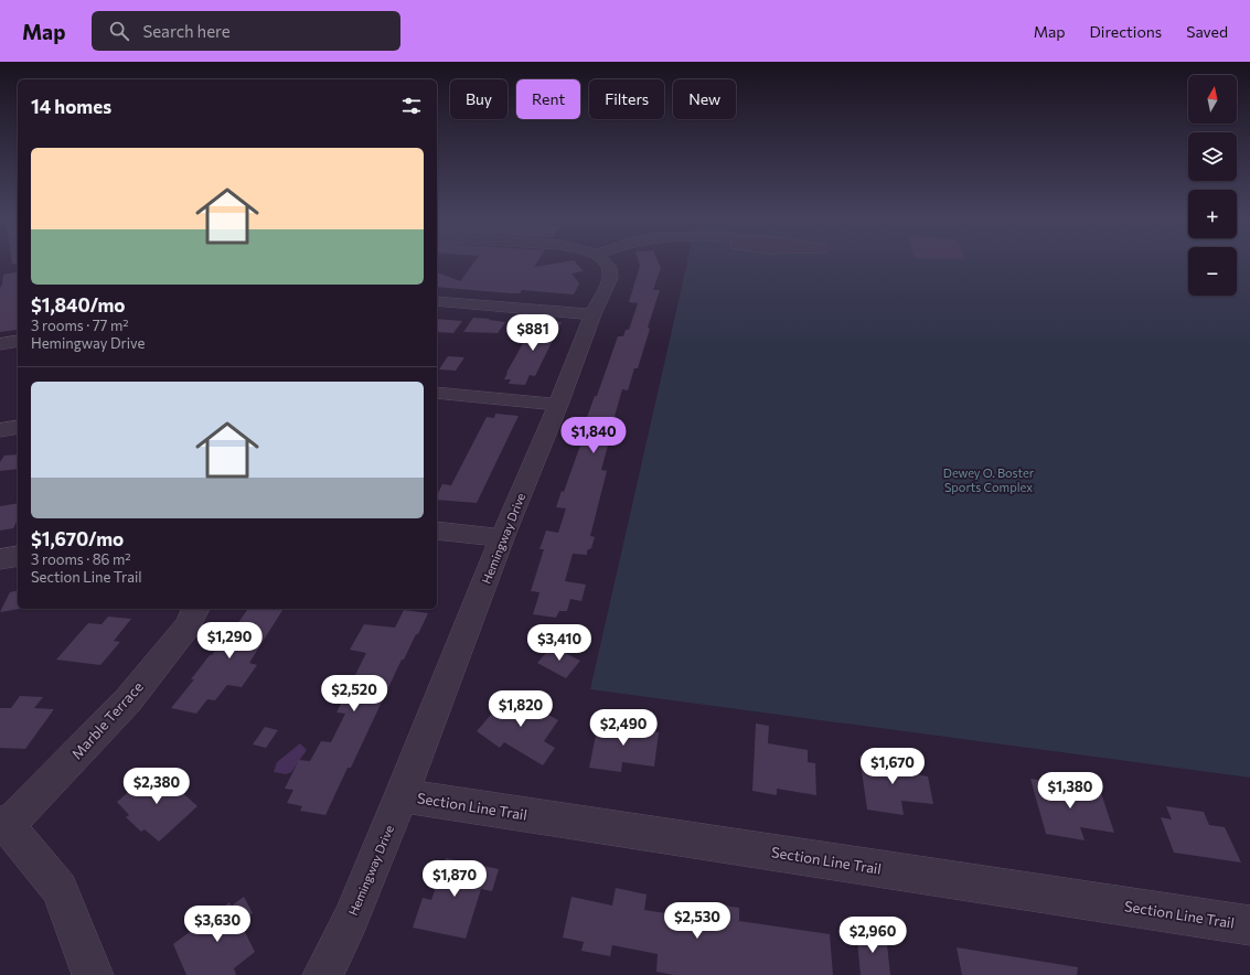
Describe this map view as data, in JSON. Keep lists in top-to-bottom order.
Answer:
{
  "streets": {
    "street": ["Hemingway Drive", "Marble Terrace", "Section Line Trail"]
  },
  "crossings": [
    ["Hemingway Drive", "Section Line Trail"]
  ],
  "parks": ["Dewey O. Boster Sports Complex"],
  "north": "top",
  "page": {
    "header": "Map",
    "search": "Search here",
    "nav": ["Map", "Directions", "Saved"],
    "map_buttons": ["+", "−"],
    "chip": [
      "Buy",
      "Rent",
      "Filters",
      "New"
    ],
    "heading": "14 homes",
    "list": [
      {
        "name": "$1,840/mo",
        "note": "3 rooms · 77 m² · Hemingway Drive"
      },
      {
        "name": "$1,670/mo",
        "note": "3 rooms · 86 m² · Section Line Trail"
      }
    ],
    "price": [
      "$881",
      "$1,840",
      "$1,290",
      "$3,410",
      "$2,520",
      "$1,820",
      "$2,490",
      "$1,670",
      "$2,380",
      "$1,380",
      "$1,870",
      "$2,530",
      "$3,630",
      "$2,960"
    ]
  }
}
